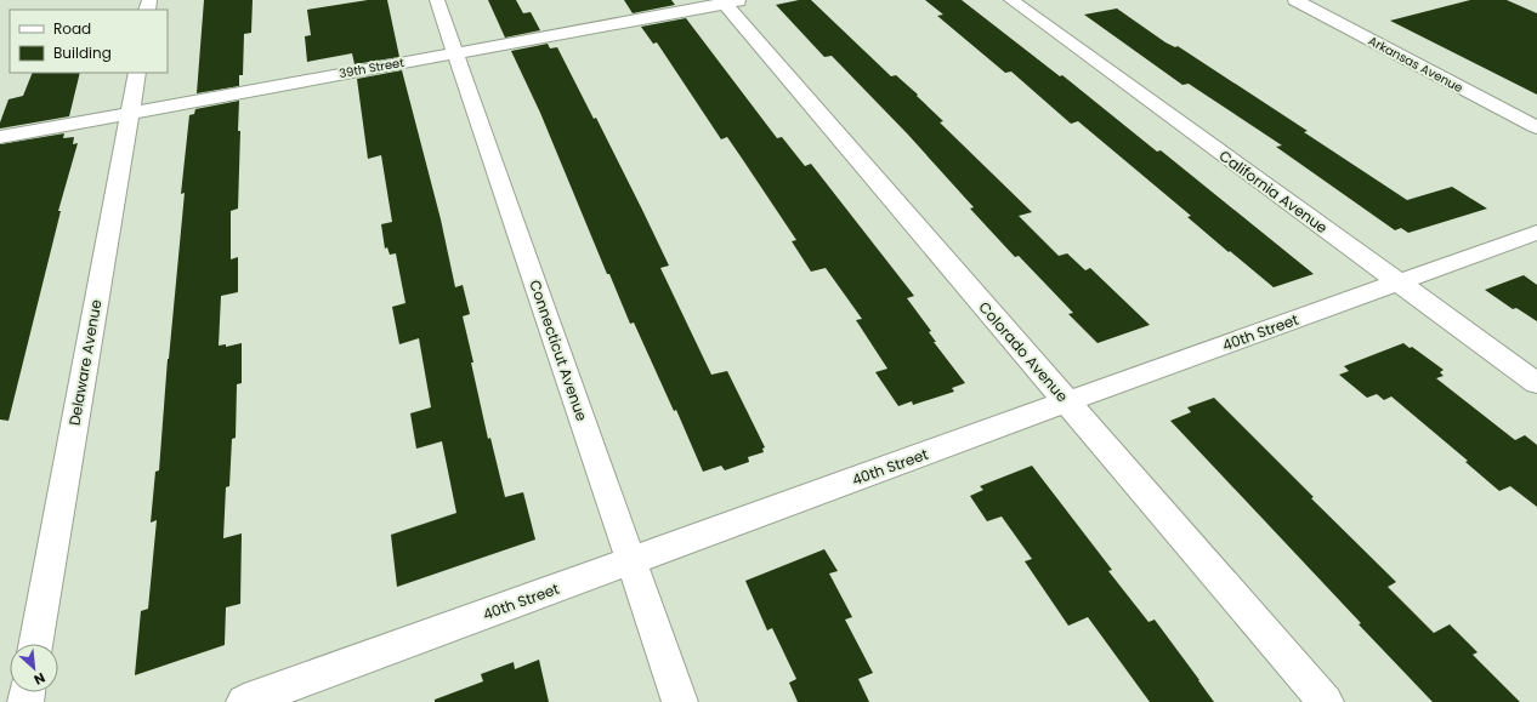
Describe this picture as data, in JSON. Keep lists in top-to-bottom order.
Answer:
{
  "streets": {
    "street": [
      "Arkansas Avenue",
      "39th Street",
      "California Avenue",
      "40th Street",
      "Connecticut Avenue",
      "Colorado Avenue",
      "Delaware Avenue"
    ]
  },
  "crossings": [
    ["39th Street", "Connecticut Avenue"],
    ["39th Street", "Colorado Avenue"],
    ["39th Street", "Delaware Avenue"],
    ["California Avenue", "40th Street"],
    ["40th Street", "Connecticut Avenue"],
    ["40th Street", "Colorado Avenue"]
  ],
  "legend": ["Road", "Building"],
  "north": "bottom right"
}
